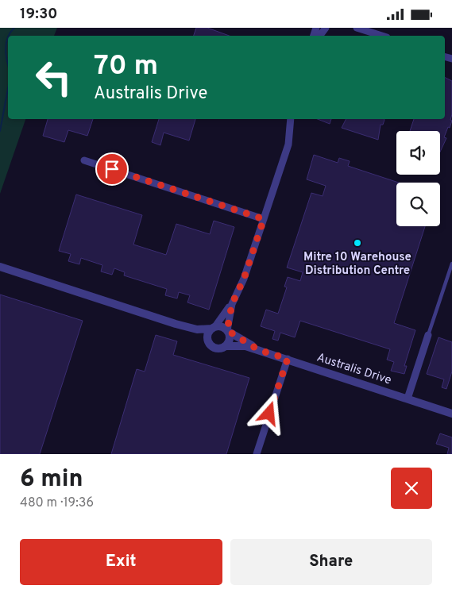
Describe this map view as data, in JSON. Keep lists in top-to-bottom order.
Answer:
{
  "streets": {
    "street": ["Australis Drive"]
  },
  "places": ["Mitre 10 Warehouse Distribution Centre"],
  "page": {
    "status": "19:30",
    "turn": ["70 m", "Australis Drive"],
    "heading": ["6 min", "480 m · 19:36"],
    "buttons": ["Exit", "Share"]
  }
}
